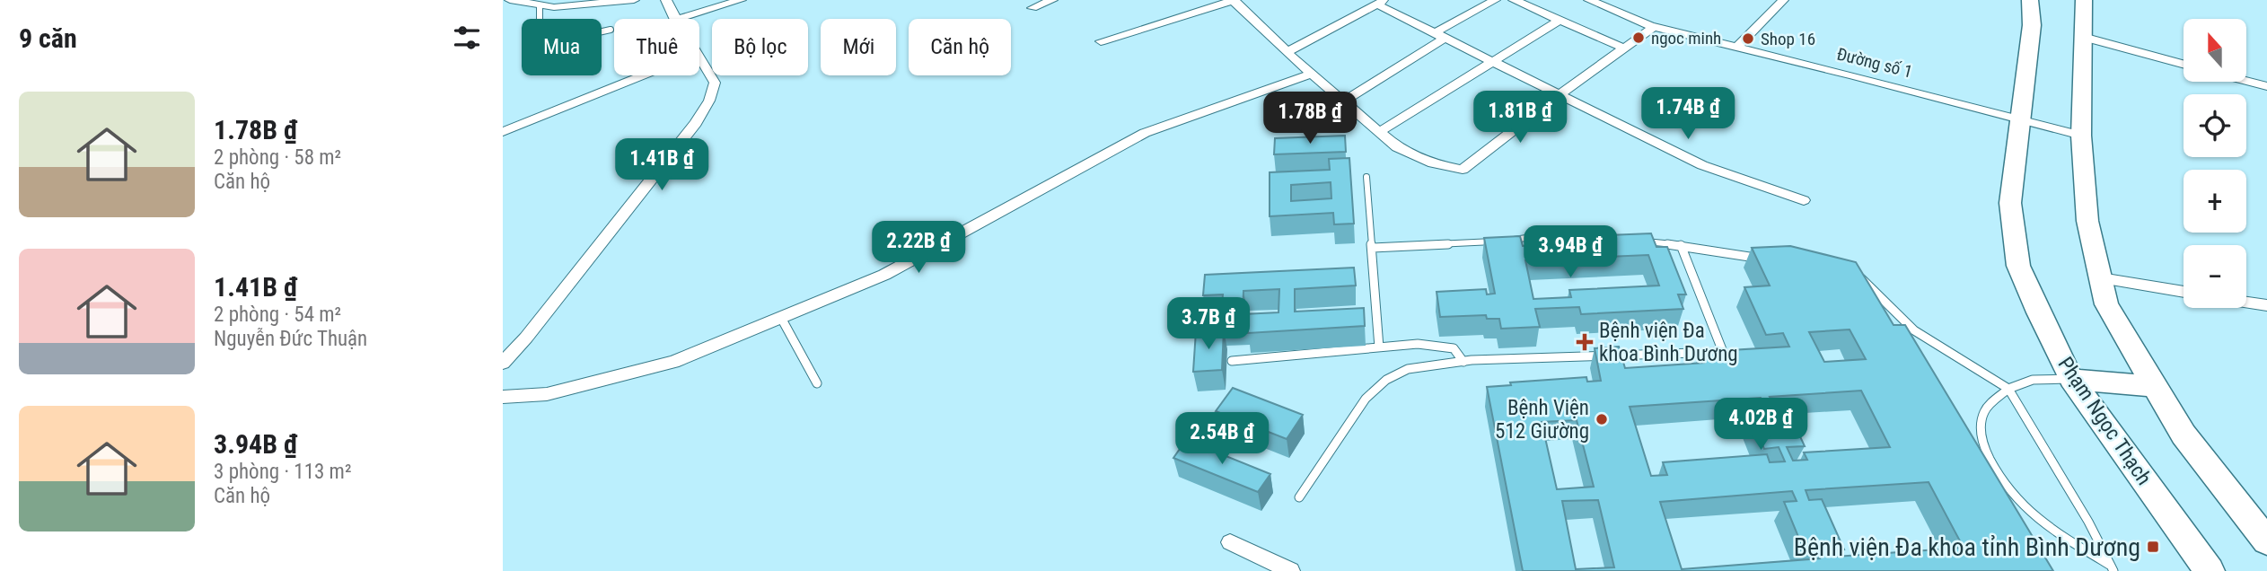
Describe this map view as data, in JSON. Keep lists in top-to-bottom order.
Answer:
{
  "streets": {
    "main road": ["Phạm Ngọc Thạch"],
    "street": ["Đường số 1"]
  },
  "crossings": [
    ["Đường số 1", "Phạm Ngọc Thạch"]
  ],
  "places": {
    "other": ["ngoc minh", "Shop 16", "Bệnh Viện 512 Giường"],
    "health": ["Bệnh viện Đa khoa Bình Dương"],
    "transit": ["Bệnh viện Đa khoa tỉnh Bình Dương"]
  },
  "north": "top",
  "page": {
    "heading": "9 căn",
    "map_buttons": ["+", "−"],
    "chip": [
      "Mua",
      "Thuê",
      "Bộ lọc",
      "Mới",
      "Căn hộ"
    ],
    "list": [
      {
        "name": "1.78B ₫",
        "note": "2 phòng · 58 m² · Căn hộ"
      },
      {
        "name": "1.41B ₫",
        "note": "2 phòng · 54 m² · Nguyễn Đức Thuận"
      },
      {
        "name": "3.94B ₫",
        "note": "3 phòng · 113 m² · Căn hộ"
      }
    ],
    "price": [
      "1.74B ₫",
      "1.81B ₫",
      "1.78B ₫",
      "1.41B ₫",
      "2.22B ₫",
      "3.94B ₫",
      "3.7B ₫",
      "4.02B ₫",
      "2.54B ₫"
    ]
  }
}
